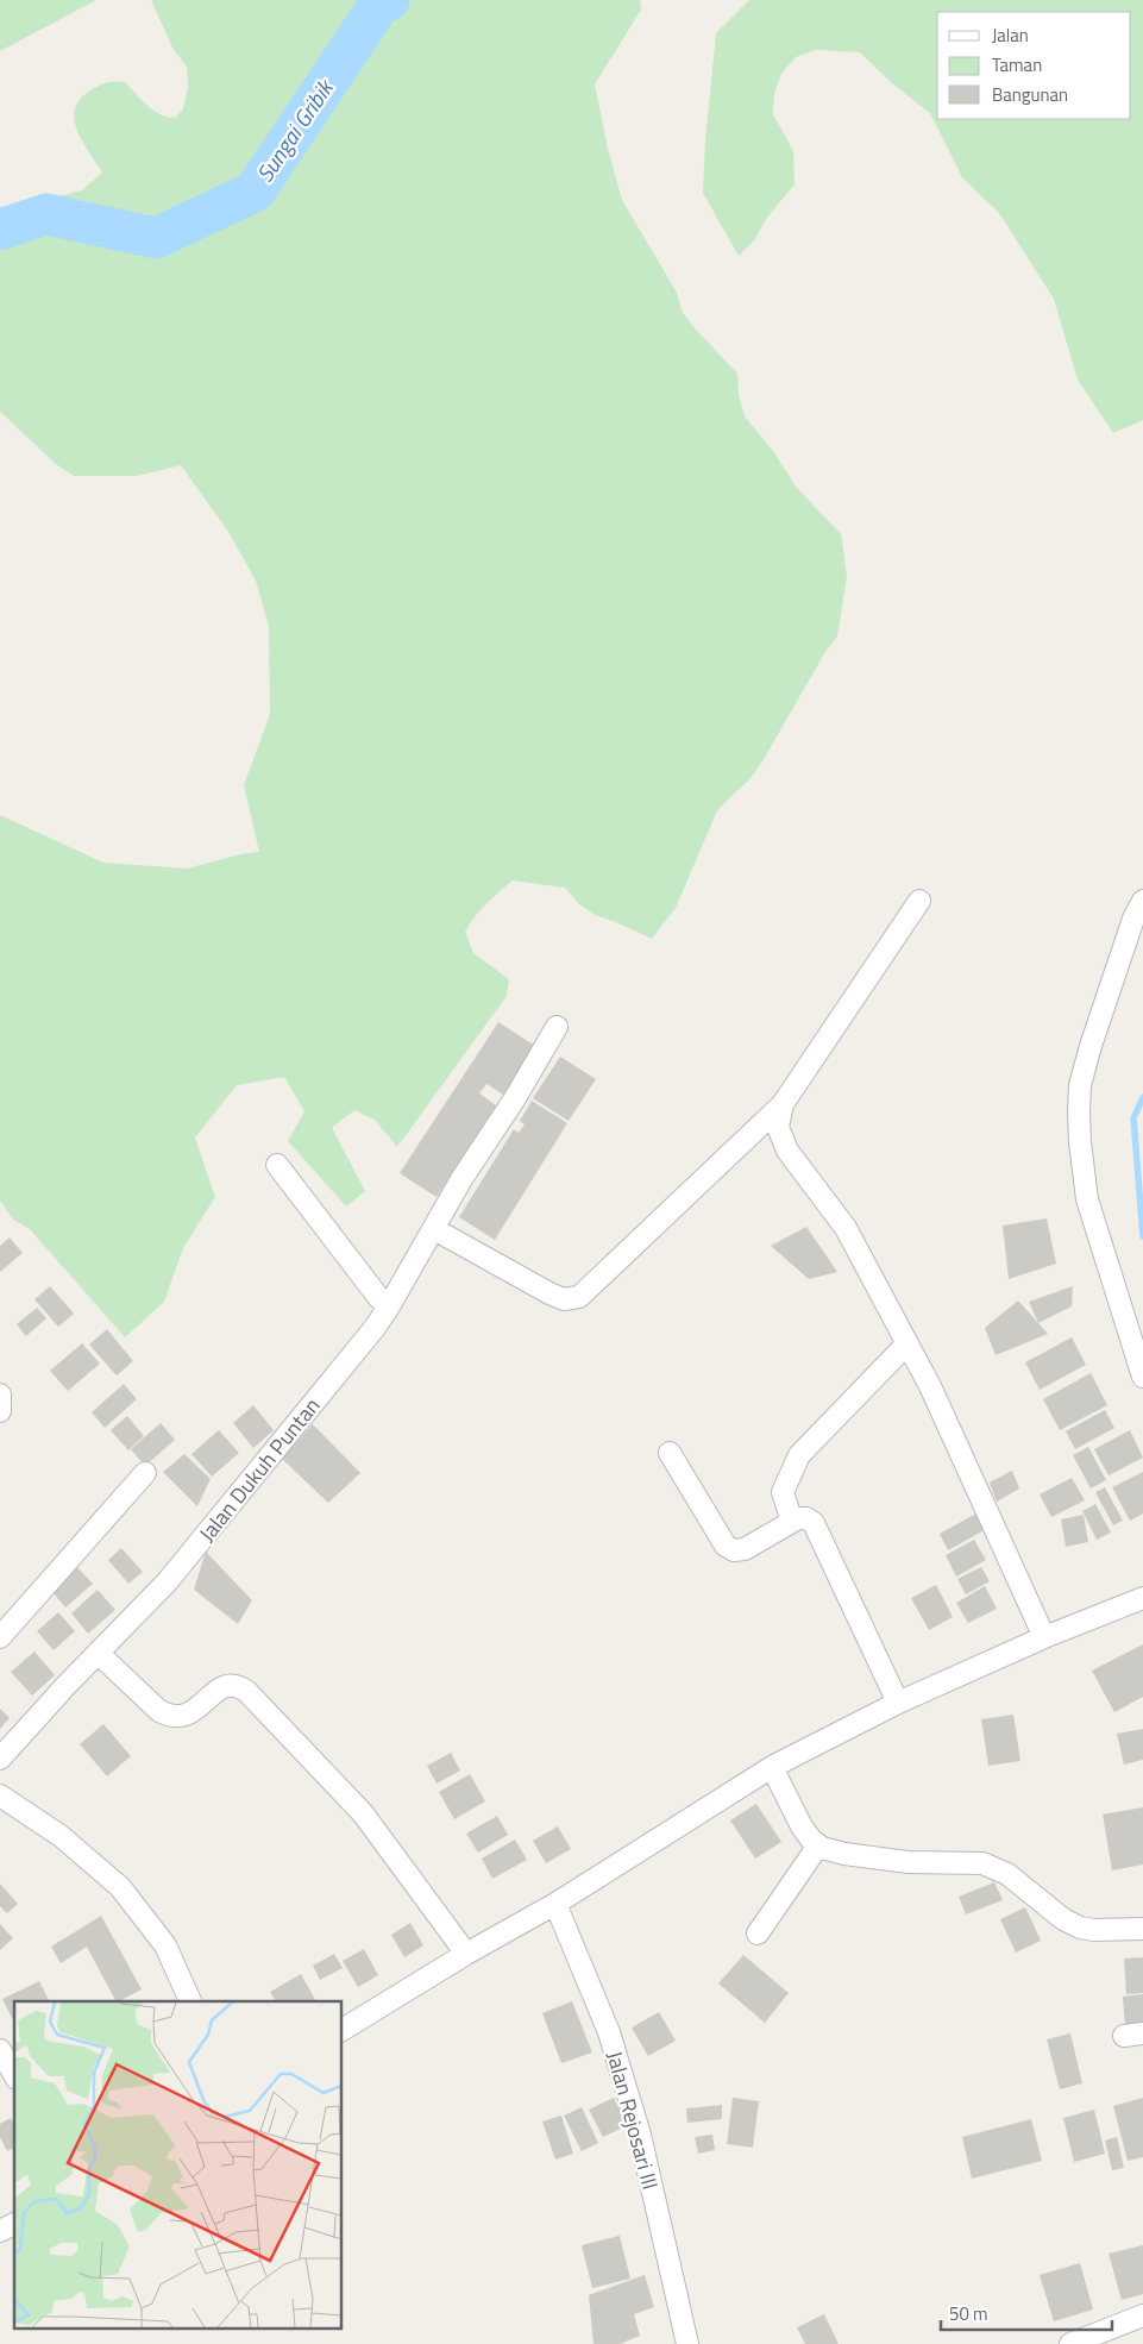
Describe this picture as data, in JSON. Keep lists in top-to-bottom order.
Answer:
{
  "streets": {
    "street": ["Jalan Dukuh Puntan", "Jalan Rejosari III"]
  },
  "water": ["Sungai Gribik"],
  "legend": ["Jalan", "Taman", "Bangunan"],
  "scale_bar": "50 m"
}
